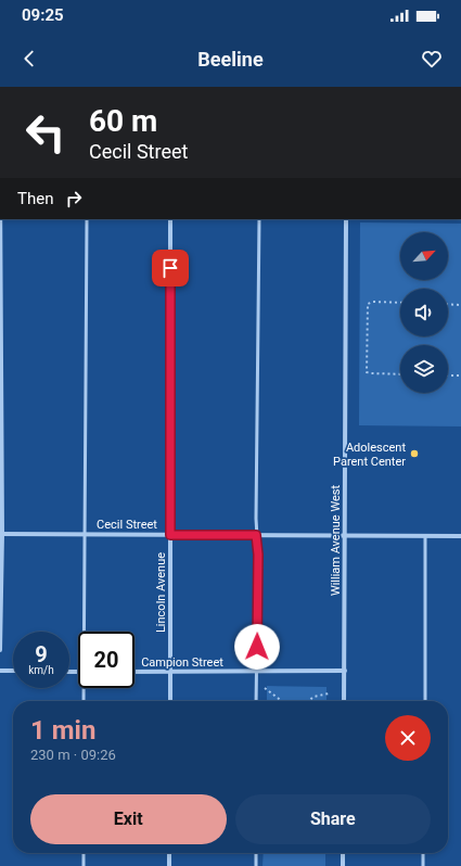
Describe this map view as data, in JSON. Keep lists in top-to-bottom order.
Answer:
{
  "streets": {
    "street": [
      "Cecil Street",
      "William Avenue West",
      "Lincoln Avenue",
      "Campion Street"
    ]
  },
  "crossings": [
    ["Cecil Street", "William Avenue West"],
    ["Cecil Street", "Lincoln Avenue"],
    ["William Avenue West", "Campion Street"],
    ["Lincoln Avenue", "Campion Street"]
  ],
  "places": ["Adolescent Parent Center"],
  "north": "top right",
  "page": {
    "status": "09:25",
    "header": "Beeline",
    "turn": ["60 m", "Cecil Street"],
    "then": "Then",
    "speed": "9 km/h",
    "limit": "20",
    "heading": ["1 min", "230 m · 09:26"],
    "buttons": ["Exit", "Share"]
  }
}
